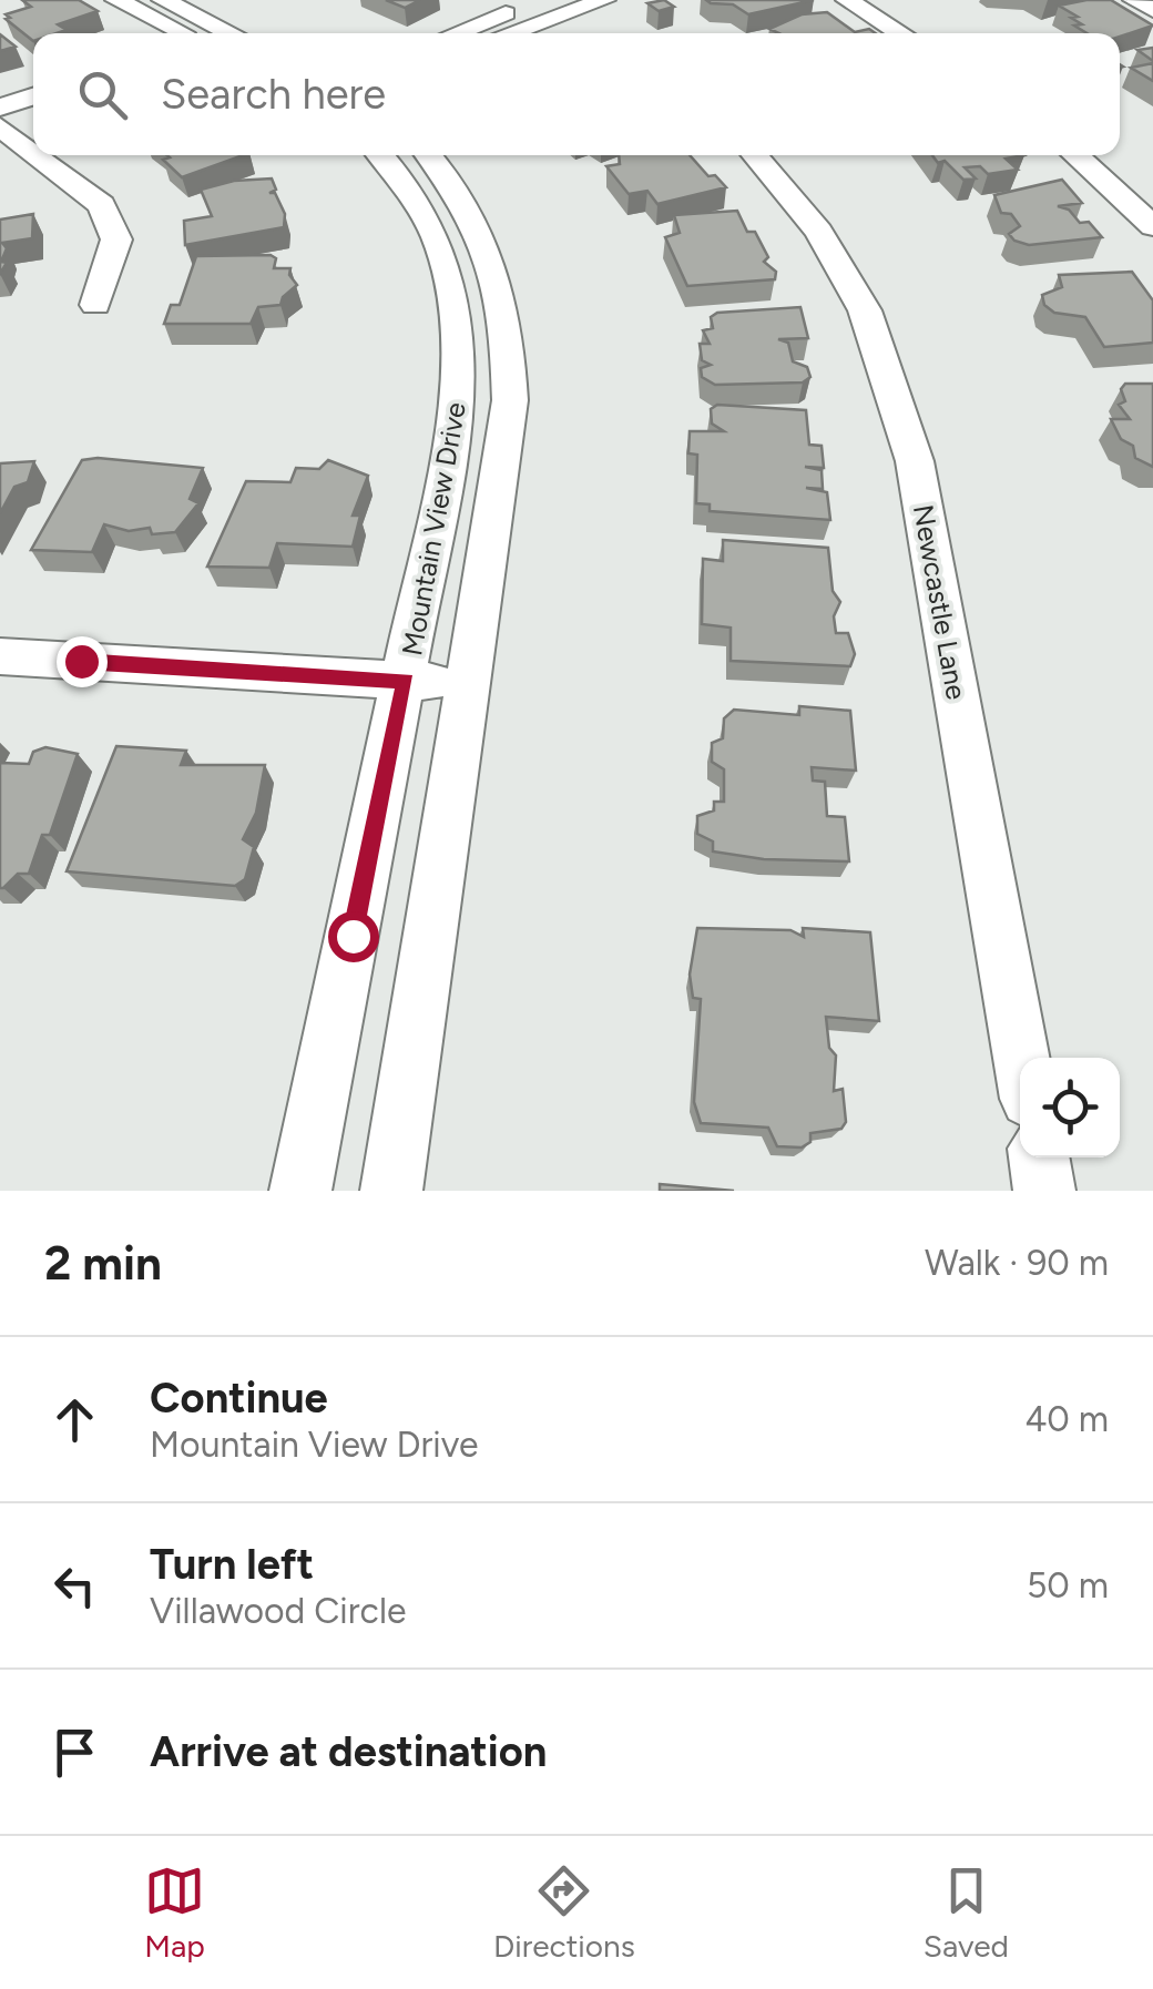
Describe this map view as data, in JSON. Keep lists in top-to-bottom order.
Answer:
{
  "streets": {
    "street": ["Mountain View Drive", "Newcastle Lane"]
  },
  "page": {
    "search": "Search here",
    "heading": ["2 min", "Walk · 90 m"],
    "list": [
      ["Continue", "Mountain View Drive", "40 m"],
      ["Turn left", "Villawood Circle", "50 m"],
      "Arrive at destination"
    ],
    "nav": ["Map", "Directions", "Saved"]
  }
}
